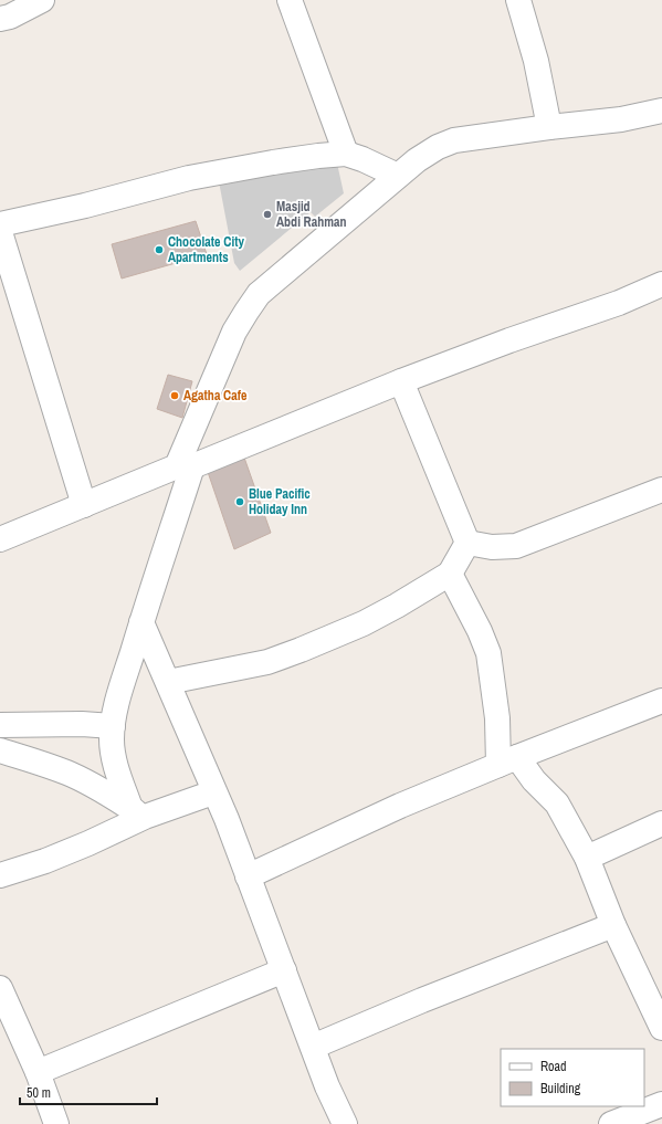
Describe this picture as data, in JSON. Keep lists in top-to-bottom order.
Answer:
{
  "places": [
    "Masjid Abdi Rahman",
    "Chocolate City Apartments",
    "Agatha Cafe",
    "Blue Pacific Holiday Inn"
  ],
  "legend": ["Road", "Building"],
  "scale_bar": "50 m"
}
